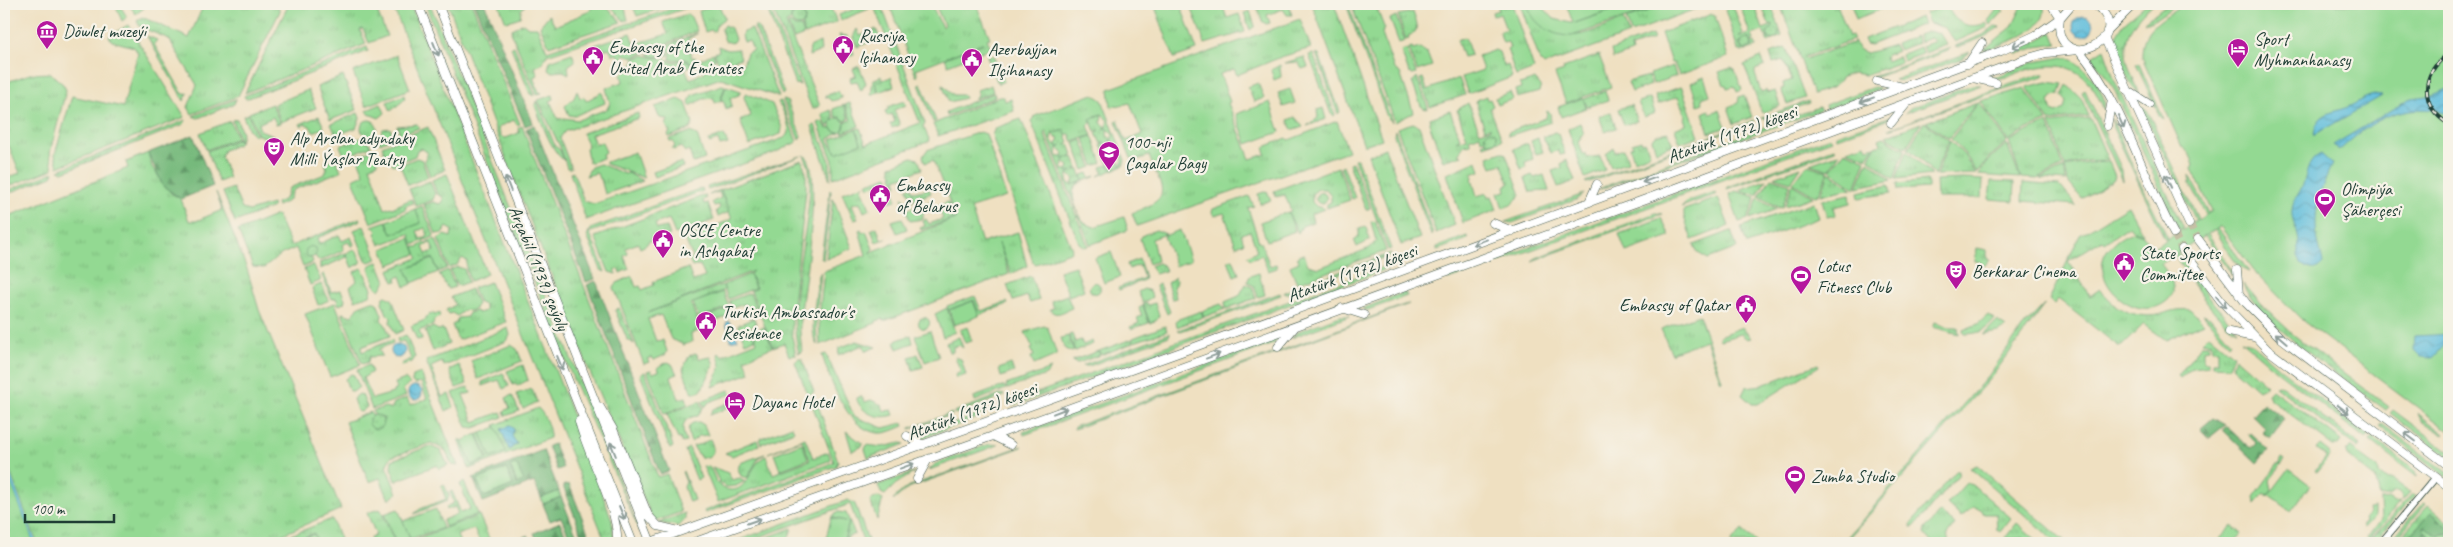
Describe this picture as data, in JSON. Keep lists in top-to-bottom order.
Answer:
{
  "streets": {
    "main road": ["Atatürk (1972) köçesi", "Arçabil (1939) şaýoly"]
  },
  "crossings": [
    ["Atatürk (1972) köçesi", "Arçabil (1939) şaýoly"]
  ],
  "places": {
    "museum": ["Döwlet muzeýi"],
    "public building": [
      "Russiýa lçihanasy",
      "Embassy of the United Arab Emirates",
      "Azerbaýjan Ilçihanasy",
      "Embassy of Belarus",
      "OSCE Centre in Ashgabat",
      "State Sports Committee",
      "Embassy of Qatar",
      "Turkish Ambassador's Residence"
    ],
    "hotel": ["Sport Myhmanhanasy", "Dayanc Hotel"],
    "theatre": ["Alp Arslan adyndaky Milli Ýaşlar Teatry", "Berkarar Cinema"],
    "school or university": ["100-nji Çagalar Bagy"],
    "sports": ["Olimpiýa Şäherçesi", "Lotus Fitness Club", "Zumba Studio"]
  },
  "scale_bar": "100 m"
}
